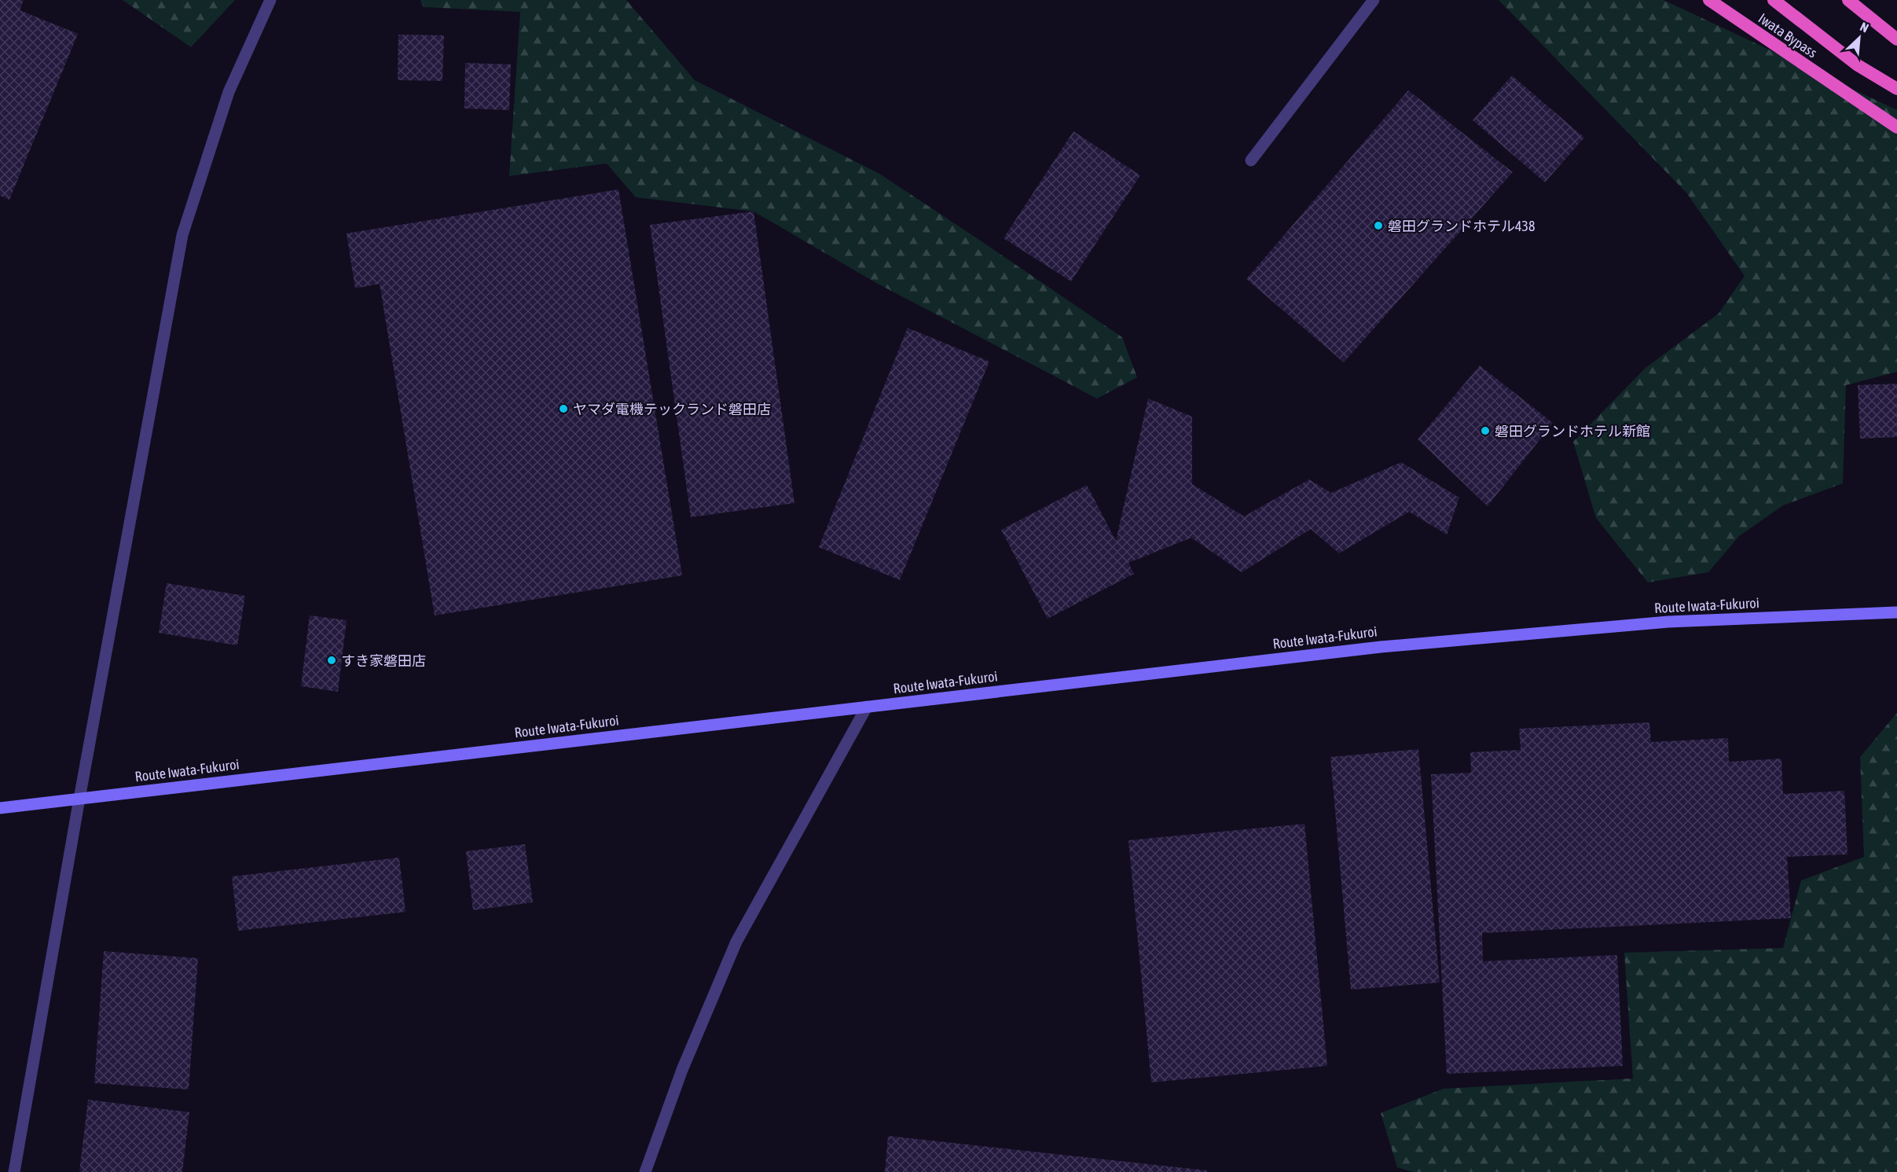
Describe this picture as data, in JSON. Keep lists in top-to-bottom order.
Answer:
{
  "streets": {
    "highway": ["Iwata Bypass"],
    "main road": ["Route Iwata-Fukuroi"]
  },
  "places": [
    "磐田グランドホテル438",
    "ヤマダ電機テックランド磐田店",
    "磐田グランドホテル新館",
    "すき家磐田店"
  ],
  "north": "top right"
}
